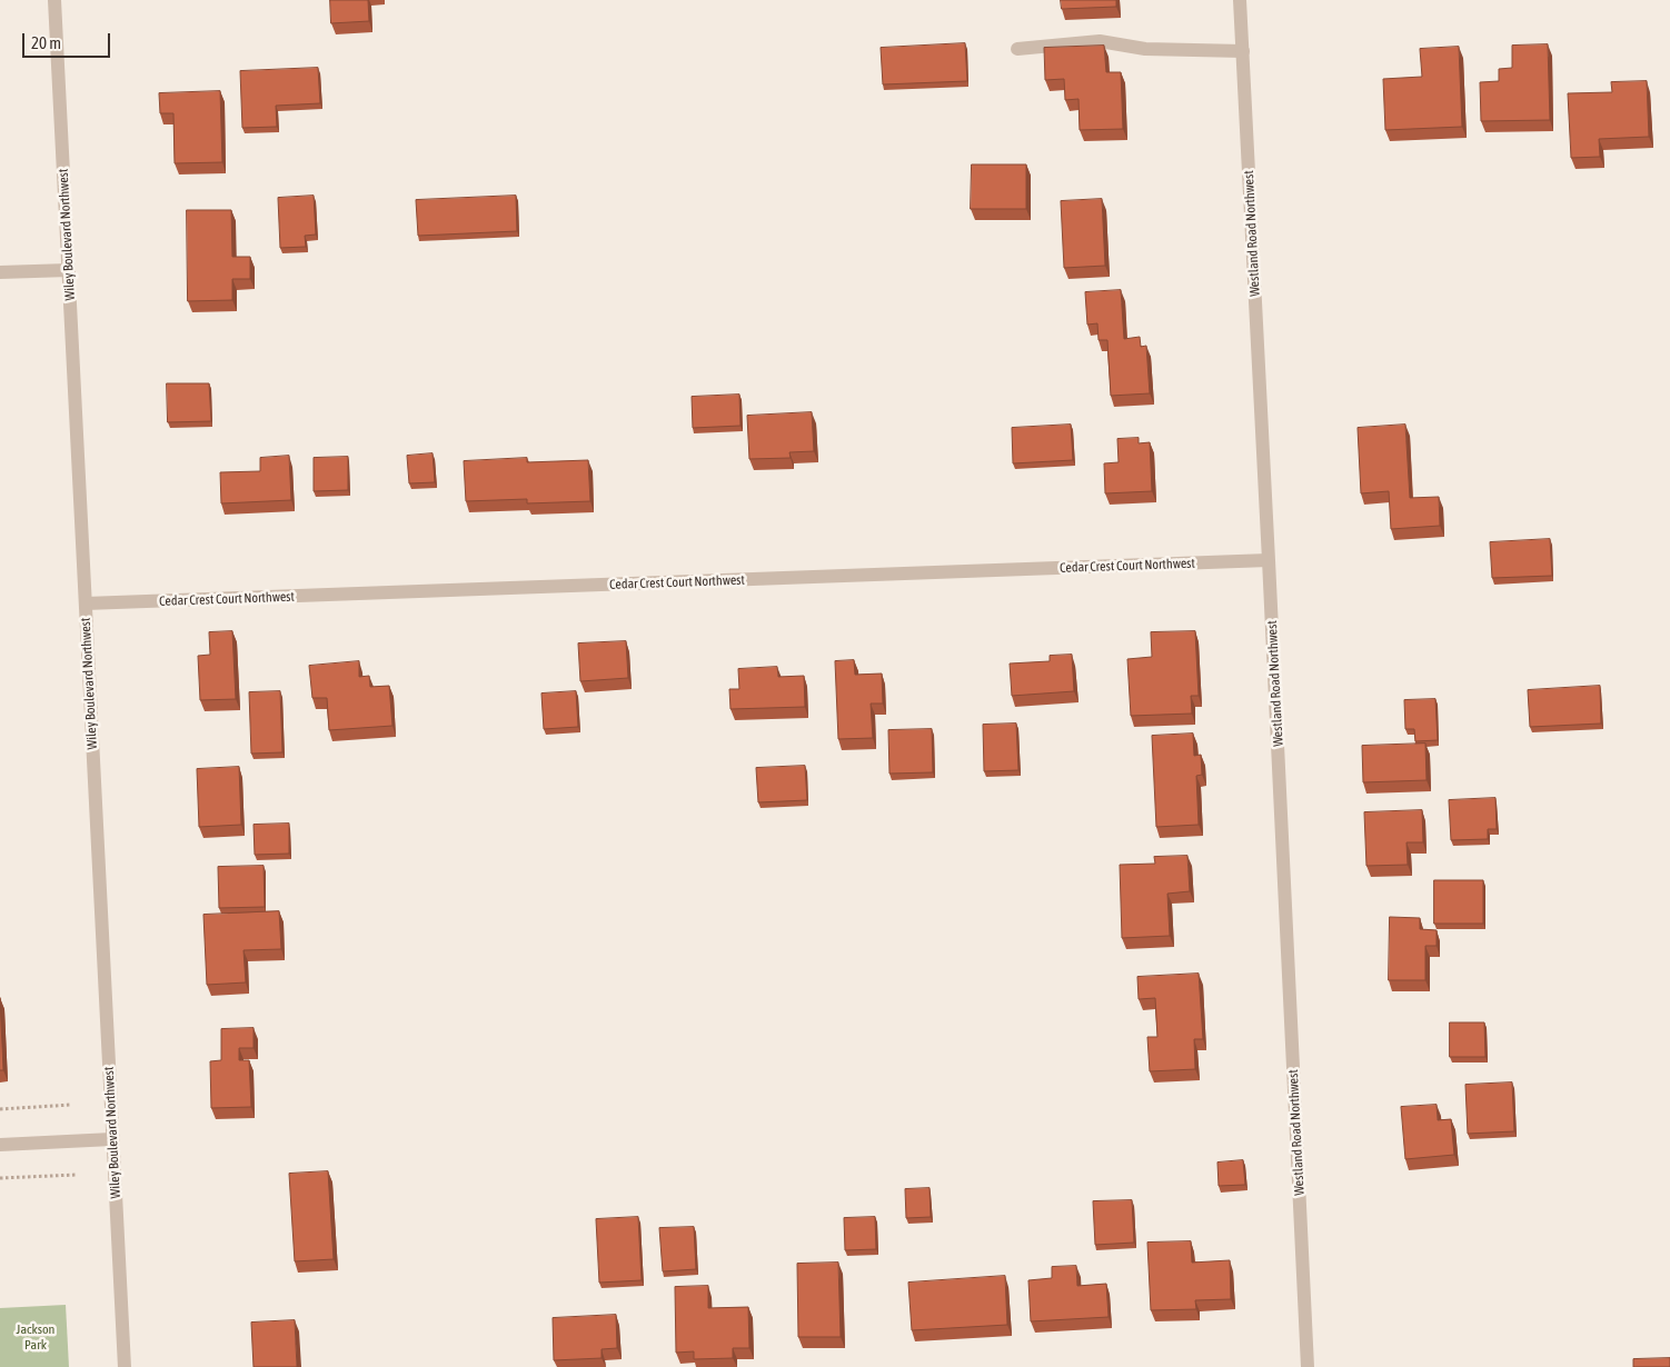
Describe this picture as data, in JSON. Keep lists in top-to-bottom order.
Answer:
{
  "streets": {
    "street": ["Westland Road Northwest", "Wiley Boulevard Northwest", "Cedar Crest Court Northwest"]
  },
  "crossings": [
    ["Westland Road Northwest", "Cedar Crest Court Northwest"],
    ["Wiley Boulevard Northwest", "Cedar Crest Court Northwest"]
  ],
  "parks": ["Jackson Park"],
  "scale_bar": "20 m"
}
